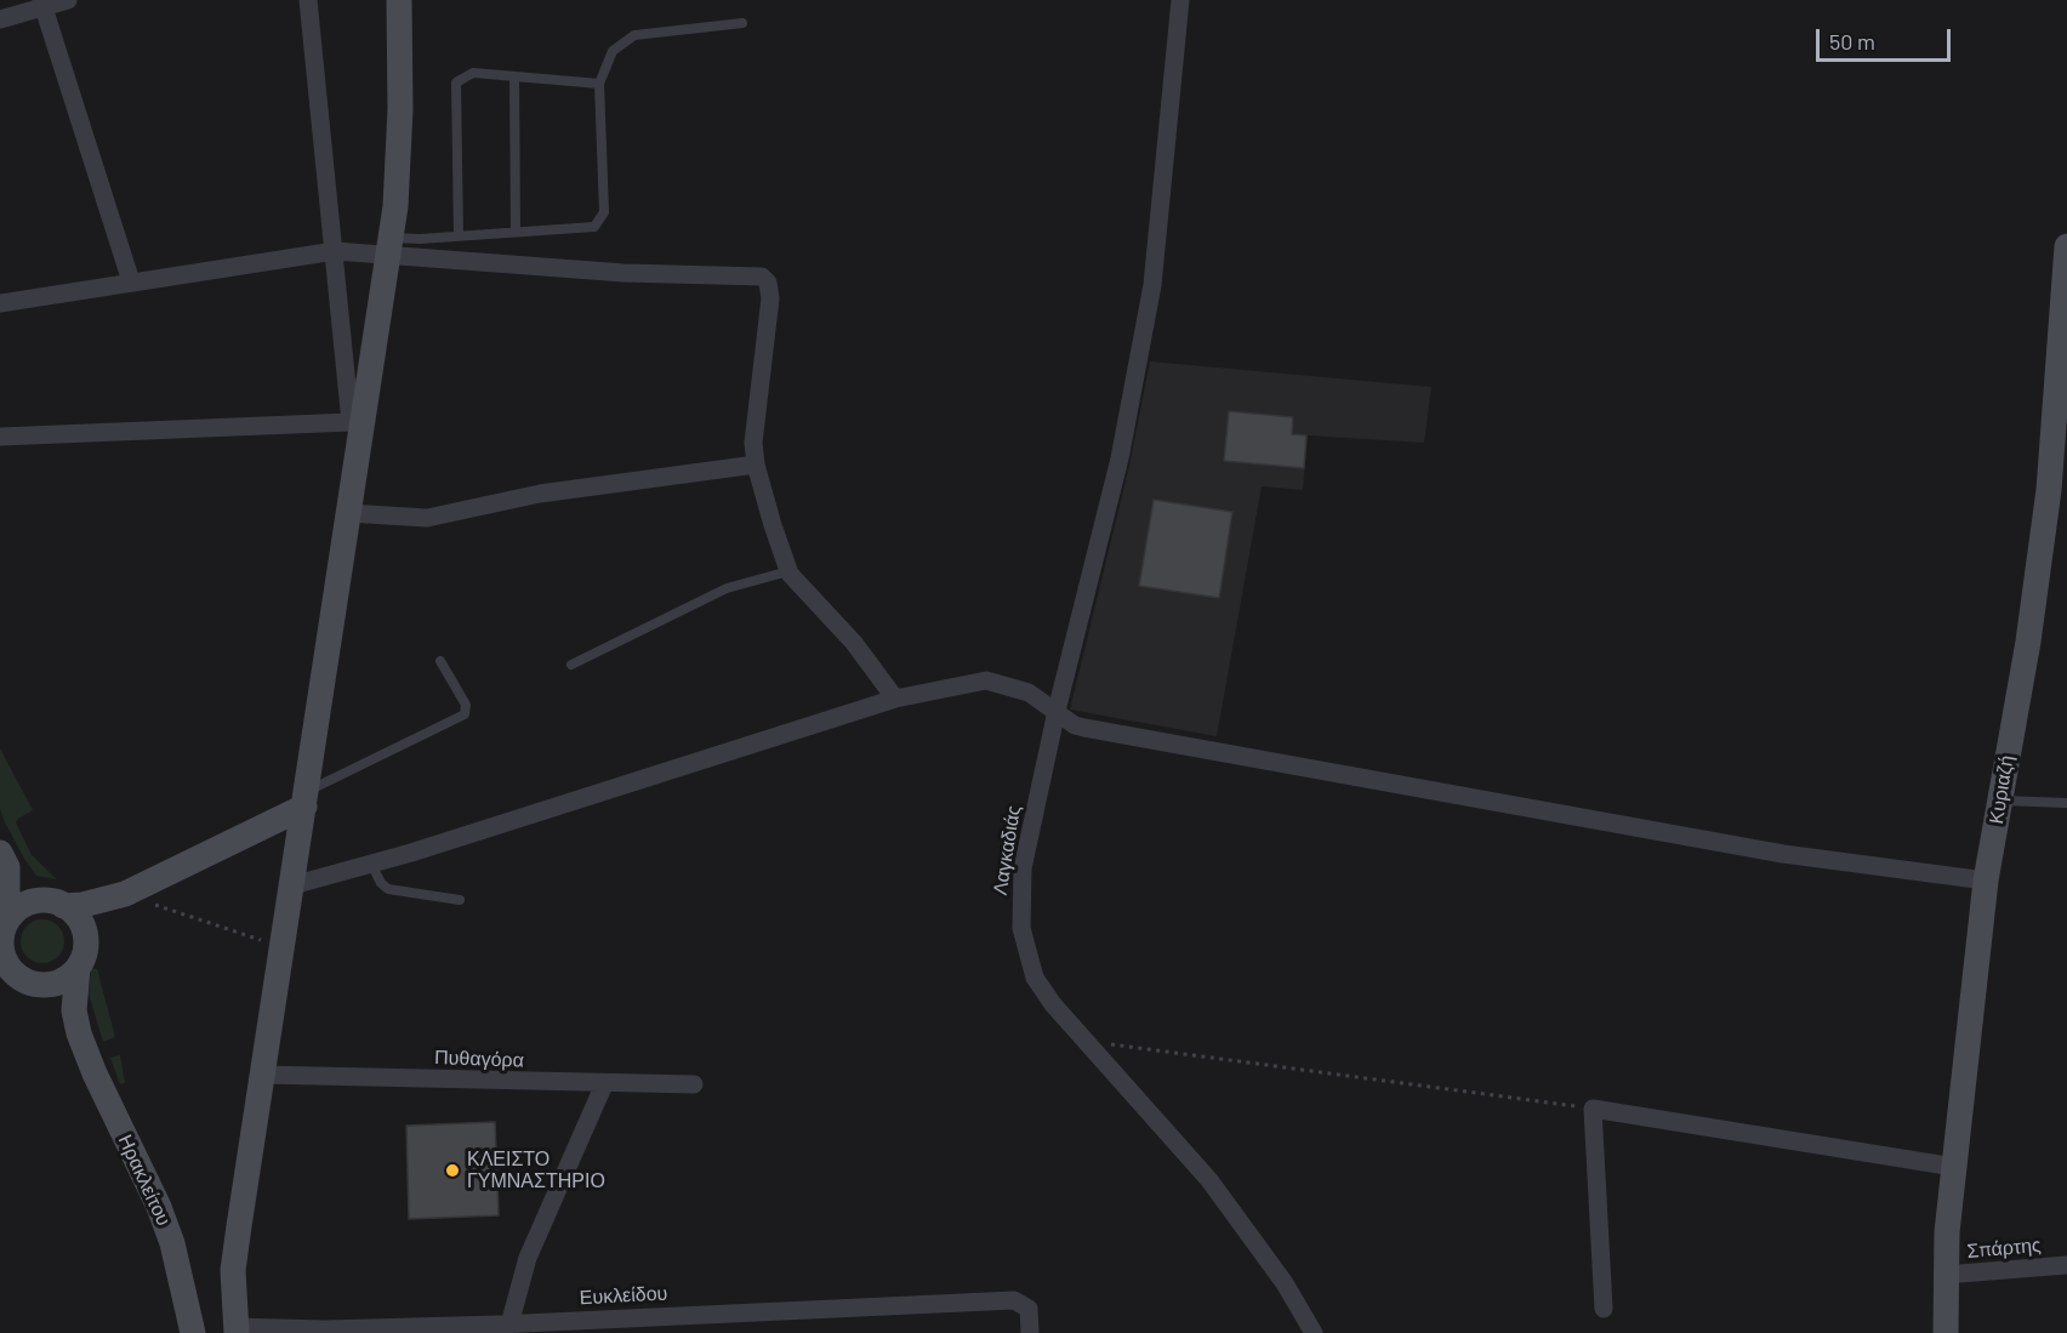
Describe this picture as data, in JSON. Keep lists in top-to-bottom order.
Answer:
{
  "streets": {
    "street": [
      "Κυριαζή",
      "Λαγκαδιάς",
      "Πυθαγόρα",
      "Ηρακλείτου",
      "Σπάρτης",
      "Ευκλείδου"
    ]
  },
  "crossings": [
    ["Κυριαζή", "Σπάρτης"]
  ],
  "places": ["ΚΛΕΙΣΤΟ ΓΥΜΝΑΣΤΗΡΙΟ"],
  "scale_bar": "50 m"
}
